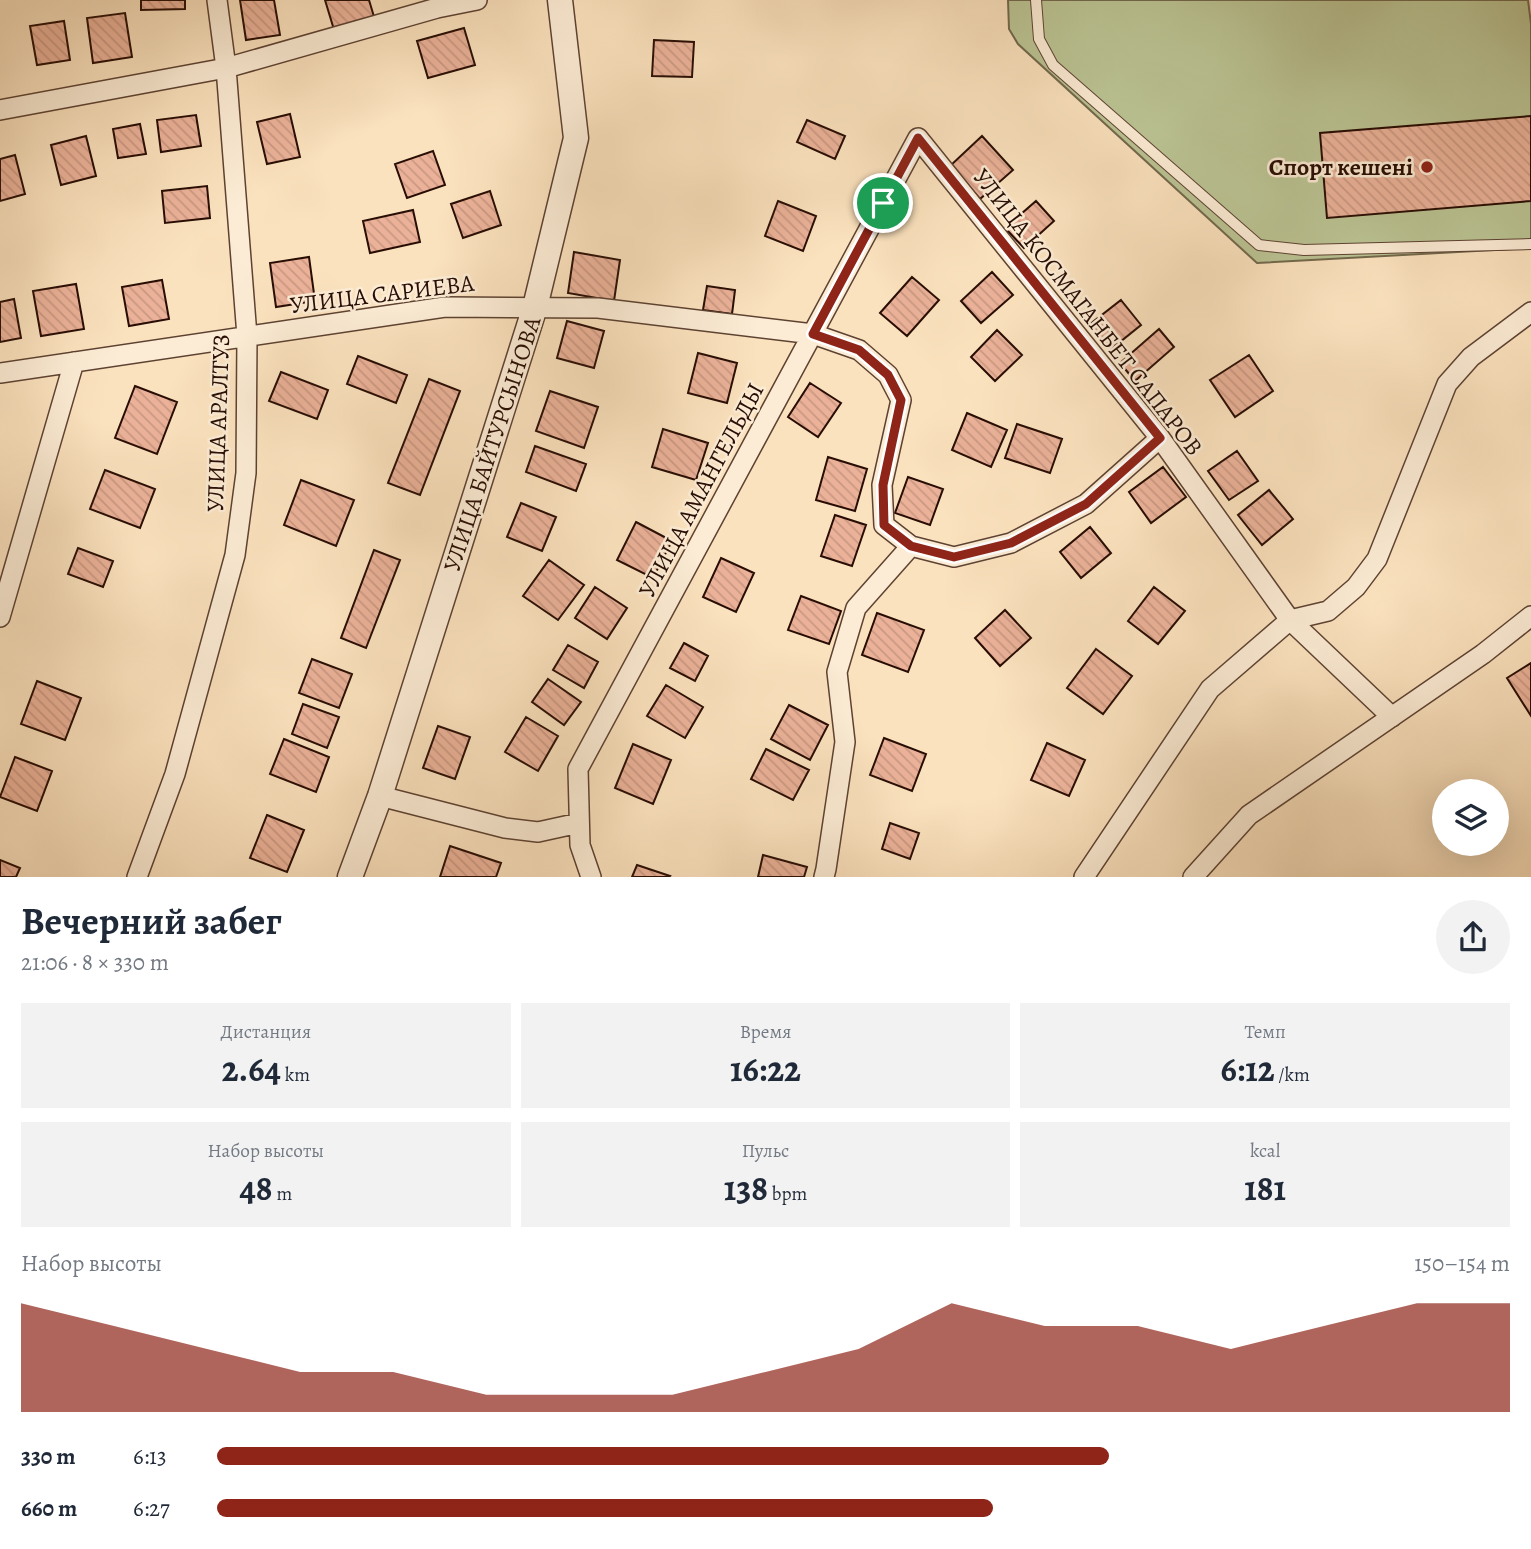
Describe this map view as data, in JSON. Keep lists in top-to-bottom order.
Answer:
{
  "streets": {
    "street": [
      "УЛИЦА САРИЕВА",
      "УЛИЦА КОСМАГАНБЕТ САПАРОВ",
      "УЛИЦА АРАЛТУЗ",
      "УЛИЦА БАЙТУРСЫНОВА",
      "УЛИЦА АМАНГЕЛЬДЫ"
    ]
  },
  "crossings": [
    ["УЛИЦА САРИЕВА", "УЛИЦА АРАЛТУЗ"],
    ["УЛИЦА САРИЕВА", "УЛИЦА БАЙТУРСЫНОВА"],
    ["УЛИЦА САРИЕВА", "УЛИЦА АМАНГЕЛЬДЫ"],
    ["УЛИЦА КОСМАГАНБЕТ САПАРОВ", "УЛИЦА АМАНГЕЛЬДЫ"]
  ],
  "places": ["Спорт кешені"],
  "page": {
    "heading": ["Вечерний забег", "21:06 · 8 × 330 m"],
    "stats": [
      ["Дистанция", "2.64 km"],
      ["Время", "16:22"],
      ["Темп", "6:12 /km"],
      ["Набор высоты", "48 m"],
      ["Пульс", "138 bpm"],
      ["kcal", "181"]
    ],
    "chart": ["Набор высоты", "150–154 m"],
    "list": [
      {
        "name": "330 m",
        "note": "6:13"
      },
      {
        "name": "660 m",
        "note": "6:27"
      }
    ]
  }
}
